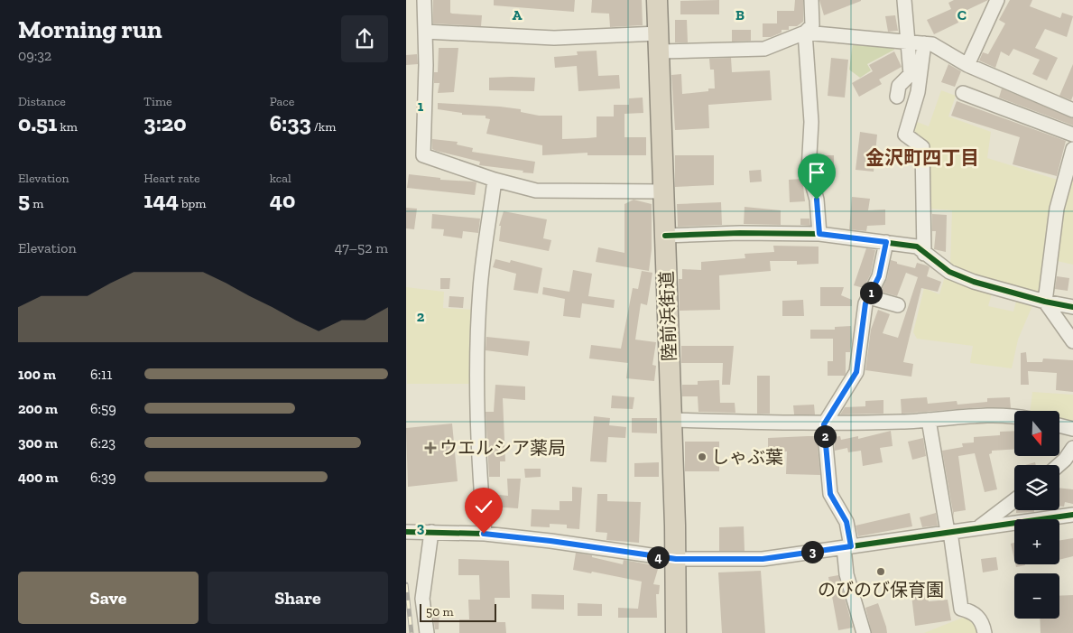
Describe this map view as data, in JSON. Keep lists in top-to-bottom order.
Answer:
{
  "streets": {
    "highway": ["陸前浜街道"]
  },
  "districts": ["金沢町四丁目"],
  "places": {
    "health": ["ウエルシア薬局"],
    "other": ["しゃぶ葉", "のびのび保育園"]
  },
  "scale_bar": "50 m",
  "north": "bottom",
  "page": {
    "heading": ["Morning run", "09:32"],
    "stats": [
      ["Distance", "0.51 km"],
      ["Time", "3:20"],
      ["Pace", "6:33 /km"],
      ["Elevation", "5 m"],
      ["Heart rate", "144 bpm"],
      ["kcal", "40"]
    ],
    "chart": ["Elevation", "47–52 m"],
    "pins": [
      "1",
      "2",
      "3",
      "4"
    ],
    "list": [
      {
        "name": "100 m",
        "note": "6:11"
      },
      {
        "name": "200 m",
        "note": "6:59"
      },
      {
        "name": "300 m",
        "note": "6:23"
      },
      {
        "name": "400 m",
        "note": "6:39"
      }
    ],
    "map_buttons": ["+", "−"],
    "buttons": ["Save", "Share"],
    "scale": "50 m"
  },
  "grid": {
    "columns": ["A", "B", "C"],
    "rows": ["1", "2", "3"]
  }
}
